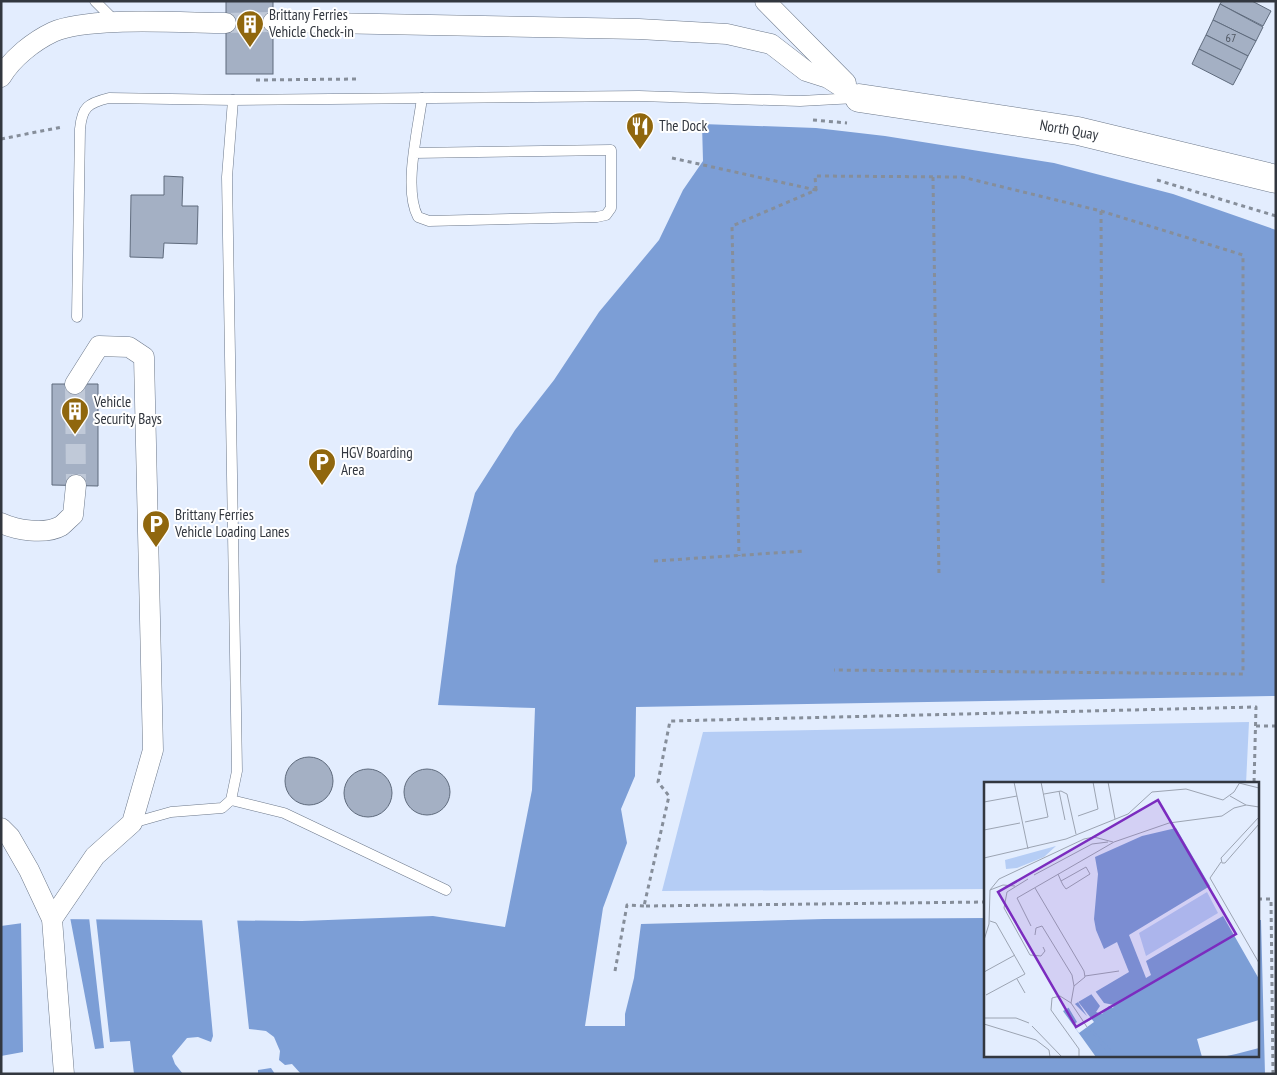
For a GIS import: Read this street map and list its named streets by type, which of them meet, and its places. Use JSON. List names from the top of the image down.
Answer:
{
  "streets": {
    "street": ["North Quay"]
  },
  "places": {
    "building": ["Brittany Ferries Vehicle Check-in", "Vehicle Security Bays"],
    "restaurant": ["The Dock"],
    "parking": ["HGV Boarding Area", "Brittany Ferries Vehicle Loading Lanes"]
  },
  "house_numbers": ["67"]
}
